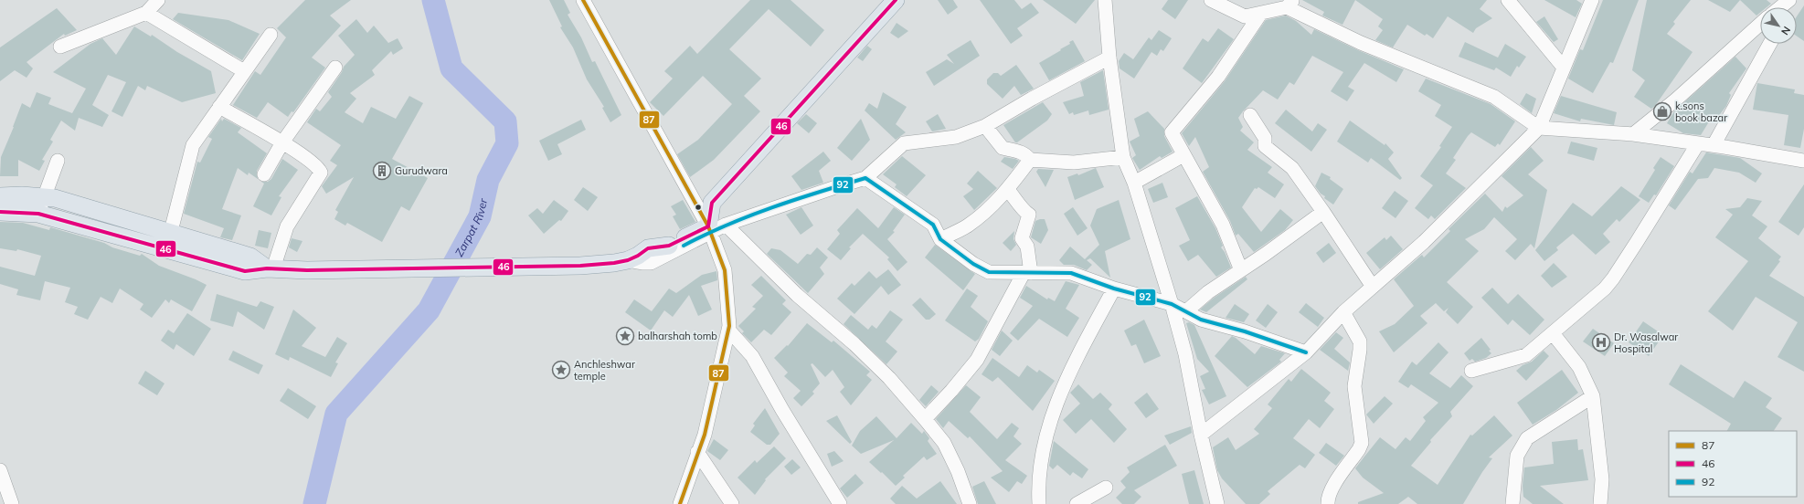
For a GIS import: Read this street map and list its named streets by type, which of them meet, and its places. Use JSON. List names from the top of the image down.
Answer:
{
  "water": ["Zarpat River"],
  "places": {
    "shop": ["k.sons book bazar"],
    "building": ["Gurudwara"],
    "place": ["balharshah tomb", "Anchleshwar temple"],
    "hospital": ["Dr. Wasalwar Hospital"]
  },
  "lines": ["transit line 87", "transit line 46", "transit line 92"],
  "legend": ["87", "46", "92"],
  "north": "bottom right"
}
